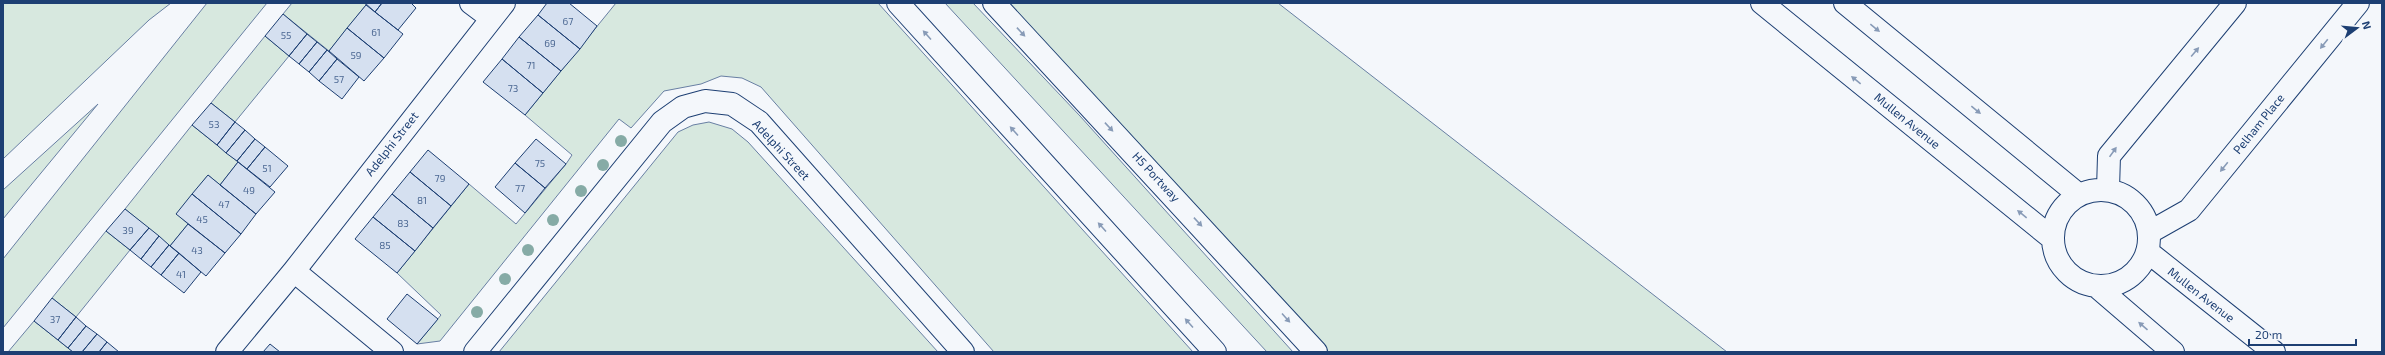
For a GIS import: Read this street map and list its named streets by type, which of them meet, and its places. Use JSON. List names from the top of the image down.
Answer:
{
  "streets": {
    "street": [
      "Mullen Avenue",
      "Pelham Place",
      "Adelphi Street",
      "H5 Portway"
    ]
  },
  "crossings": [
    ["Mullen Avenue", "Pelham Place"]
  ],
  "house_numbers": [
    "67",
    "61",
    "55",
    "69",
    "59",
    "71",
    "57",
    "73",
    "53",
    "75",
    "51",
    "79",
    "77",
    "49",
    "81",
    "47",
    "45",
    "83",
    "39",
    "85",
    "43",
    "41",
    "37"
  ],
  "scale_bar": "20 m",
  "north": "right"
}
